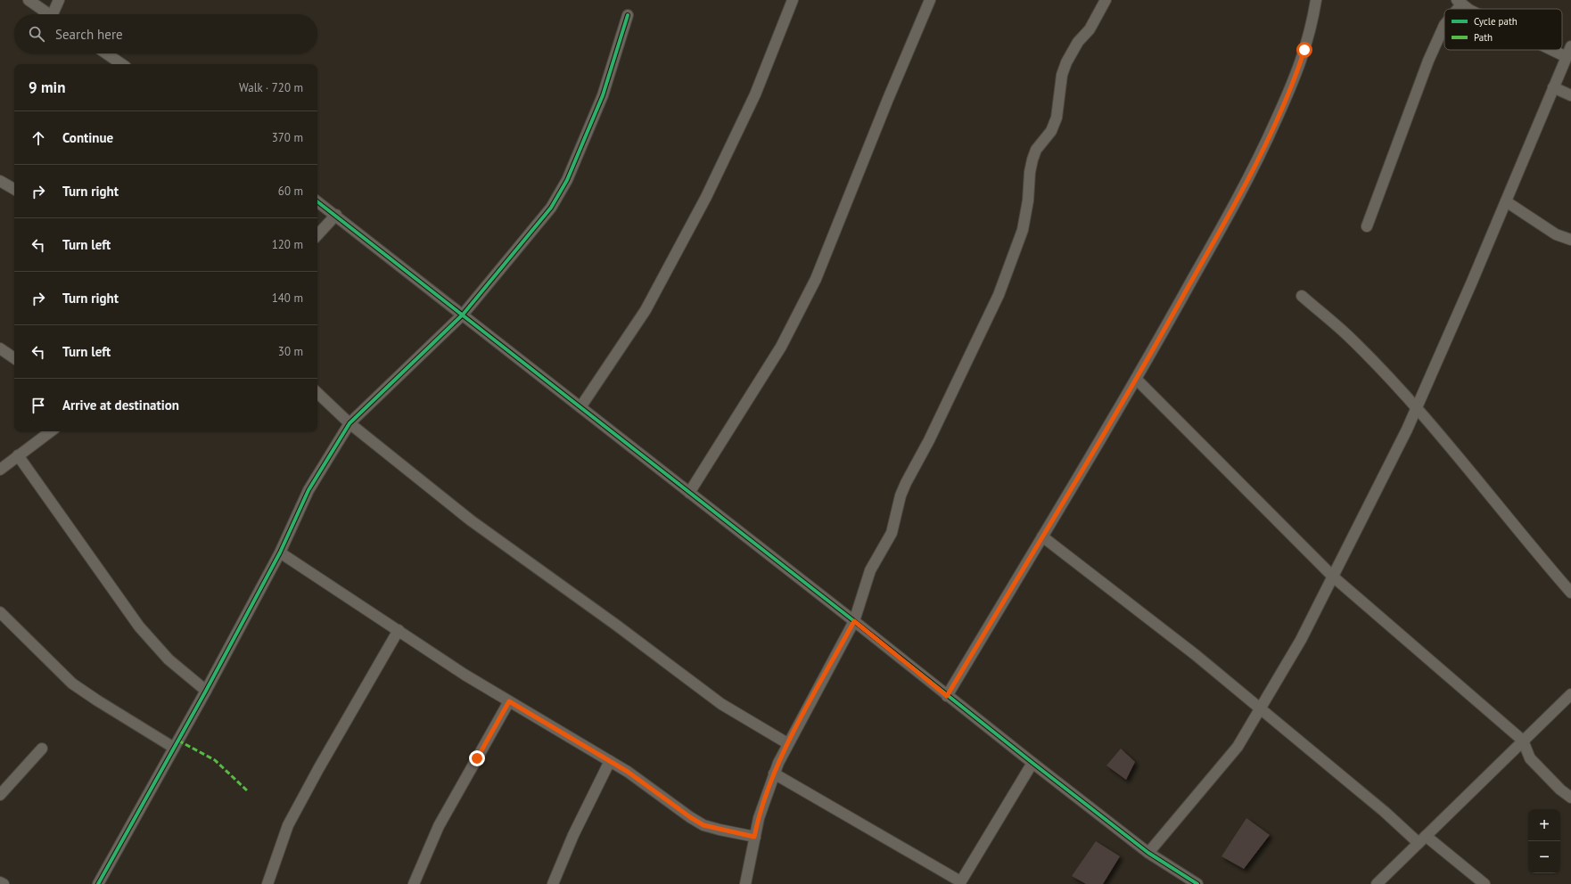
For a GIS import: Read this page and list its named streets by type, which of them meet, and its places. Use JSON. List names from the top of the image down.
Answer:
{
  "legend": ["Cycle path", "Path"],
  "page": {
    "search": "Search here",
    "heading": ["9 min", "Walk · 720 m"],
    "list": [
      ["Continue", "370 m"],
      ["Turn right", "60 m"],
      ["Turn left", "120 m"],
      ["Turn right", "140 m"],
      ["Turn left", "30 m"],
      "Arrive at destination"
    ],
    "map_buttons": ["+", "−"]
  }
}
